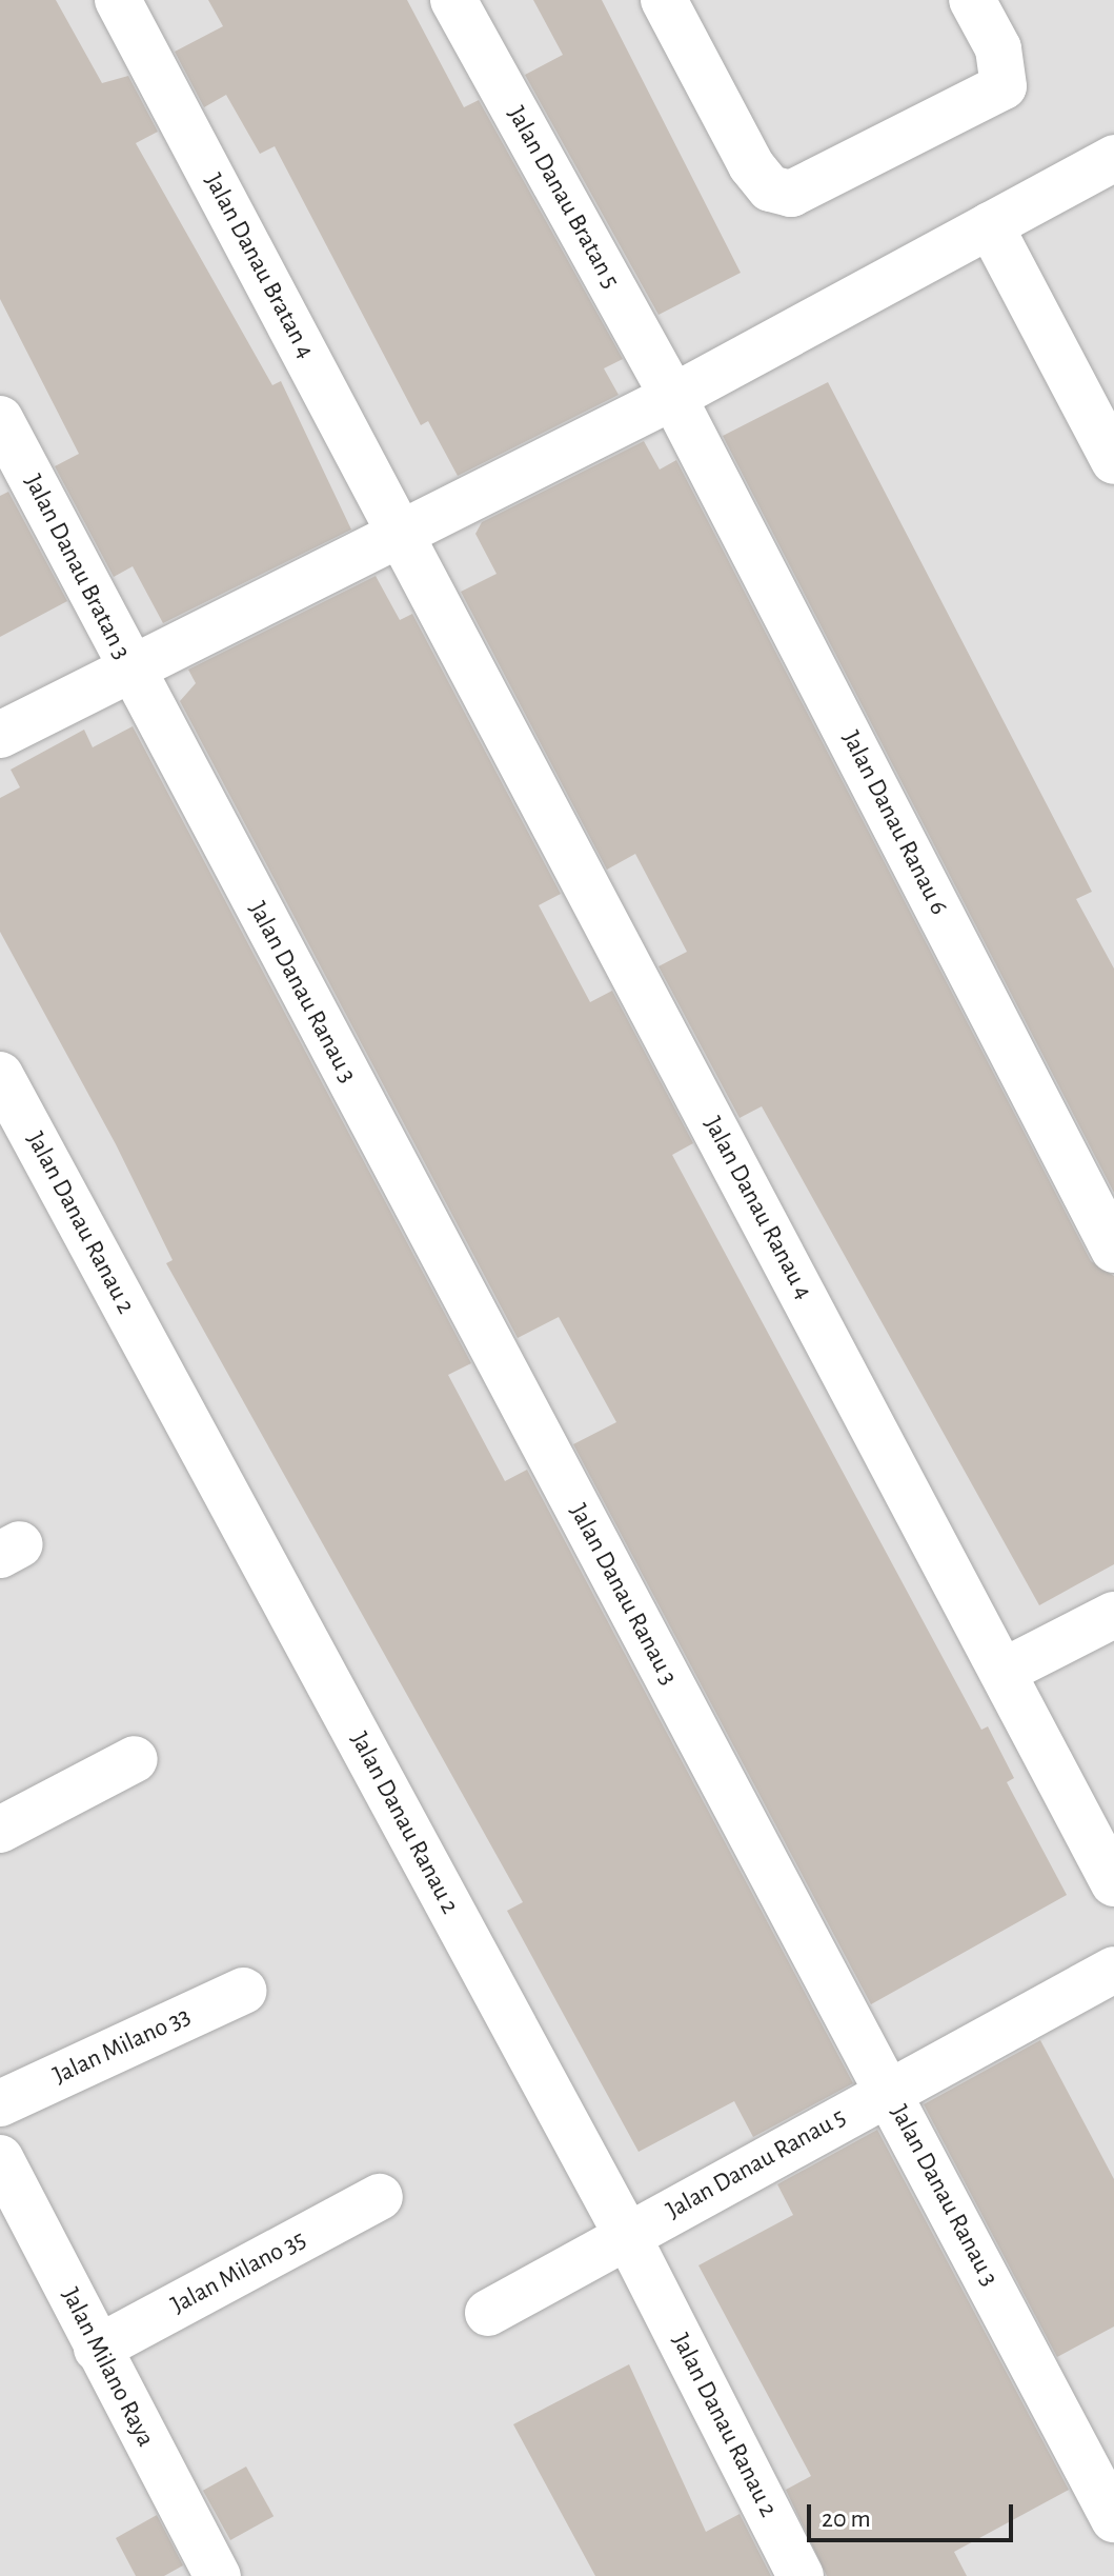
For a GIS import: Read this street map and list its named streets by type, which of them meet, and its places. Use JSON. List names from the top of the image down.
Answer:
{
  "streets": {
    "street": [
      "Jalan Danau Bratan 5",
      "Jalan Danau Bratan 4",
      "Jalan Danau Bratan 3",
      "Jalan Danau Ranau 6",
      "Jalan Danau Ranau 3",
      "Jalan Danau Ranau 4",
      "Jalan Danau Ranau 2",
      "Jalan Milano 33",
      "Jalan Danau Ranau 5",
      "Jalan Milano 35",
      "Jalan Milano Raya"
    ]
  },
  "crossings": [
    ["Jalan Danau Bratan 5", "Jalan Danau Ranau 6"],
    ["Jalan Danau Bratan 4", "Jalan Danau Ranau 4"],
    ["Jalan Danau Bratan 3", "Jalan Danau Ranau 3"],
    ["Jalan Danau Ranau 3", "Jalan Danau Ranau 5"],
    ["Jalan Danau Ranau 2", "Jalan Danau Ranau 5"],
    ["Jalan Milano 35", "Jalan Milano Raya"]
  ],
  "scale_bar": "20 m"
}
